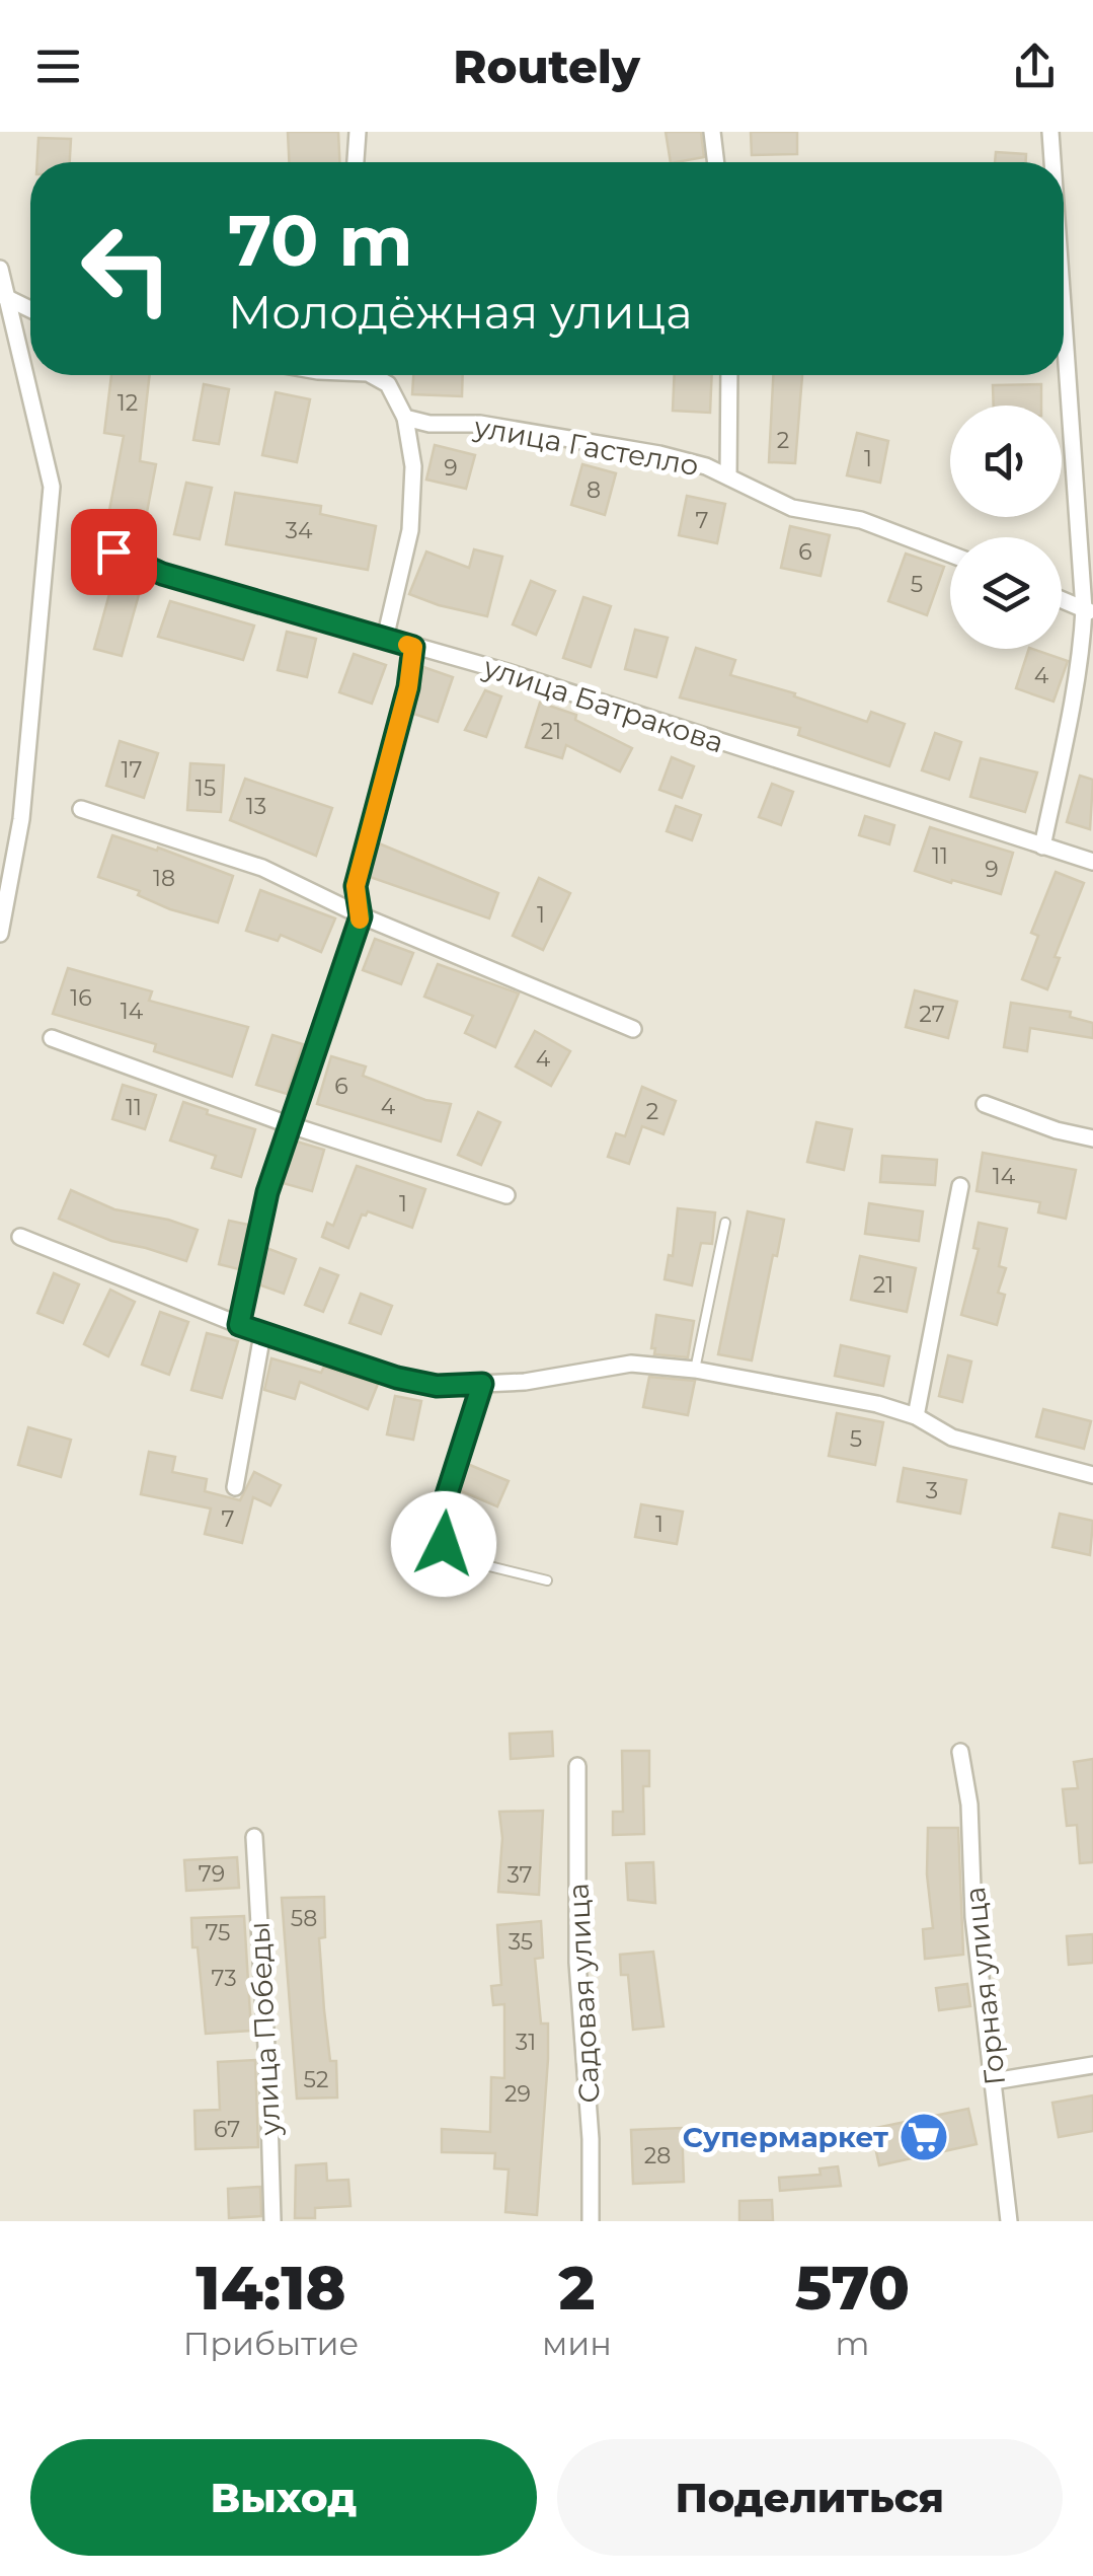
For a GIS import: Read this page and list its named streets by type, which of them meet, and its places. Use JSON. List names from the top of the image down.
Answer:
{
  "streets": {
    "street": [
      "улица Гастелло",
      "улица Батракова",
      "Горная улица",
      "Садовая улица",
      "улица Победы"
    ]
  },
  "places": {
    "supermarket": ["Супермаркет"]
  },
  "house_numbers": [
    "12",
    "2",
    "1",
    "9",
    "8",
    "7",
    "34",
    "6",
    "5",
    "4",
    "21",
    "17",
    "15",
    "13",
    "11",
    "9",
    "18",
    "1",
    "16",
    "14",
    "27",
    "4",
    "6",
    "4",
    "11",
    "2",
    "14",
    "1",
    "21",
    "5",
    "3",
    "7",
    "1",
    "79",
    "37",
    "58",
    "75",
    "35",
    "73",
    "31",
    "52",
    "29",
    "67",
    "28"
  ],
  "page": {
    "header": "Routely",
    "turn": ["70 m", "Молодёжная улица"],
    "eta": [
      "14:18",
      "Прибытие",
      "2",
      "мин",
      "570",
      "m"
    ],
    "buttons": ["Выход", "Поделиться"]
  }
}
